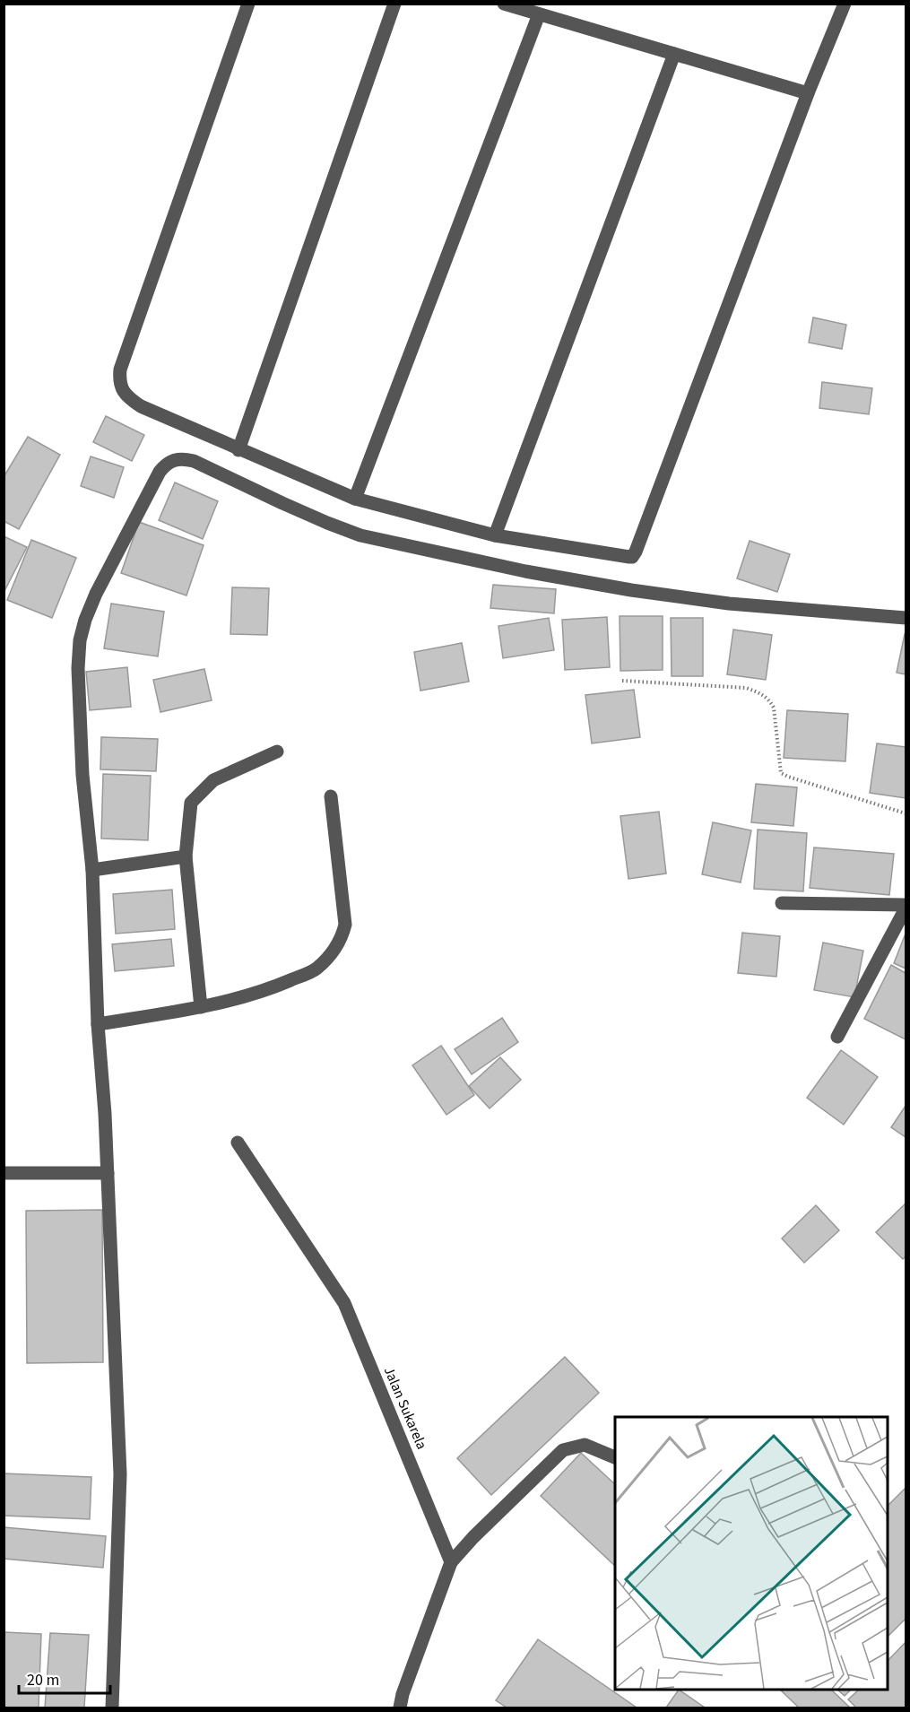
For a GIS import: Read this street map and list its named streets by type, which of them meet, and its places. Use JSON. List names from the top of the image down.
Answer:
{
  "streets": {
    "street": ["Jalan Sukarela"]
  },
  "scale_bar": "20 m"
}
